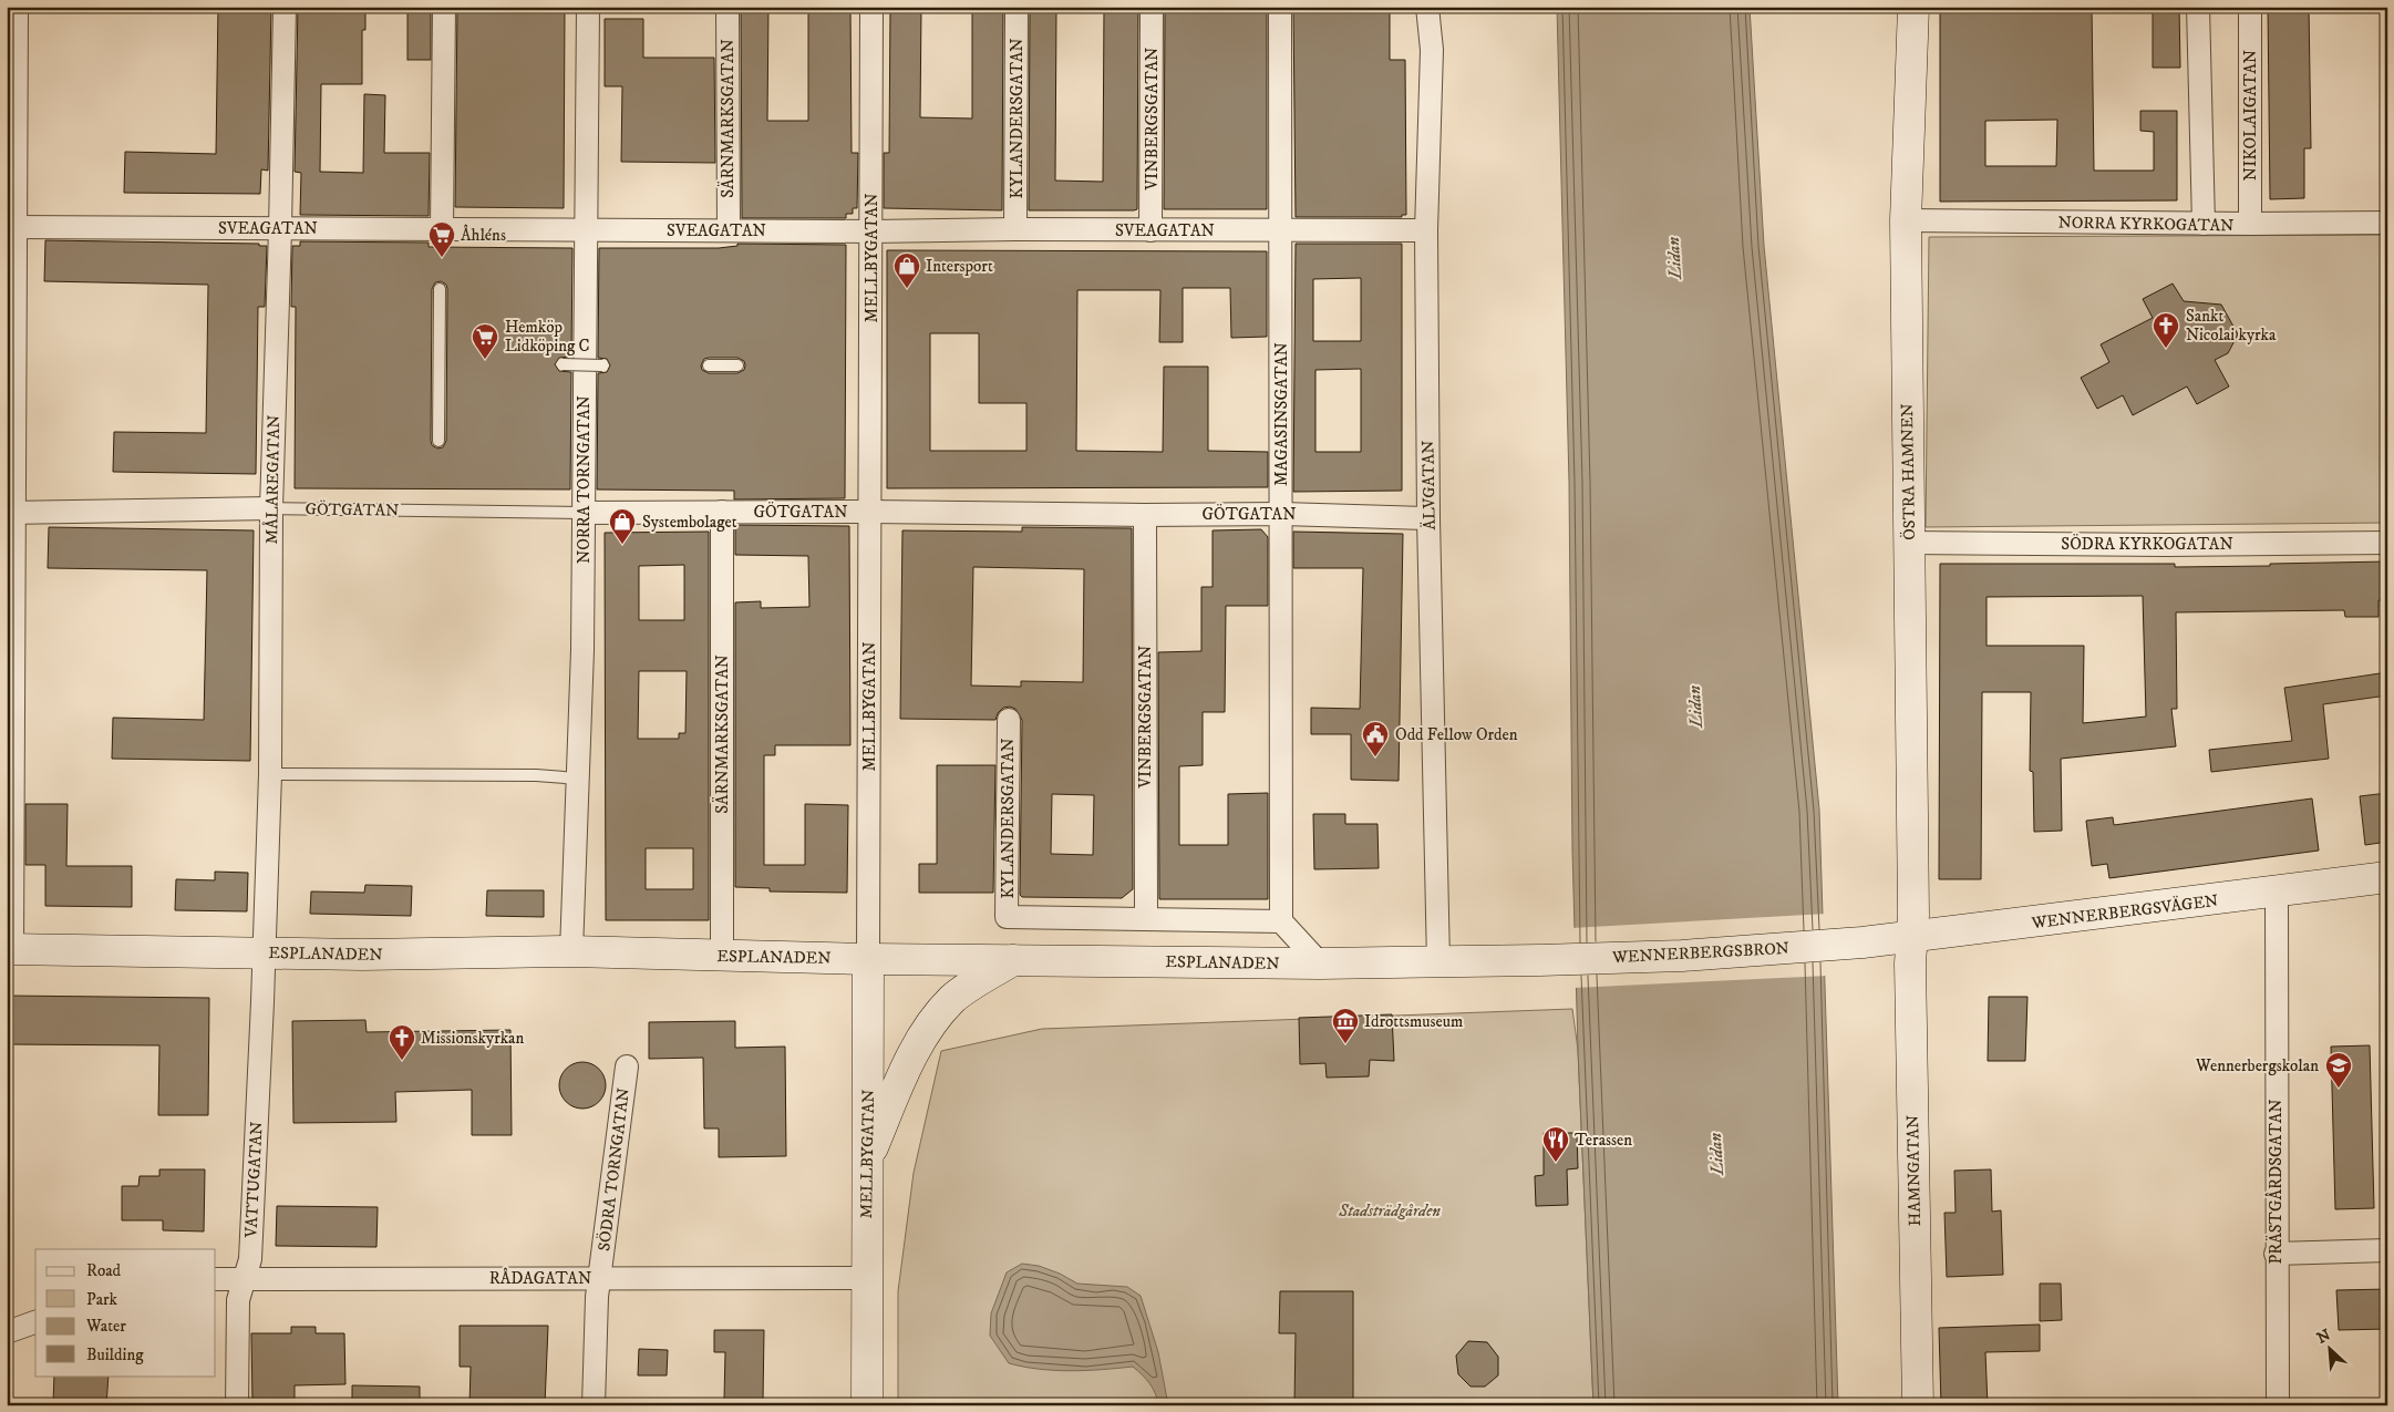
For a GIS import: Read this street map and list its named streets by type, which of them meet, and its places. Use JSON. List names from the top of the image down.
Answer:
{
  "streets": {
    "street": [
      "NIKOLAIGATAN",
      "SÄRNMARKSGATAN",
      "KYLANDERSGATAN",
      "VINBERGSGATAN",
      "NORRA KYRKOGATAN",
      "SVEAGATAN",
      "MELLBYGATAN",
      "MAGASINSGATAN",
      "ÖSTRA HAMNEN",
      "MÅLAREGATAN",
      "NORRA TORNGATAN",
      "ÄLVGATAN",
      "GÖTGATAN",
      "SÖDRA KYRKOGATAN",
      "WENNERBERGSVÄGEN",
      "WENNERBERGSBRON",
      "ESPLANADEN",
      "SÖDRA TORNGATAN",
      "HAMNGATAN",
      "VATTUGATAN",
      "PRÄSTGÅRDSGATAN",
      "RÅDAGATAN"
    ]
  },
  "crossings": [
    ["NIKOLAIGATAN", "NORRA KYRKOGATAN"],
    ["SÄRNMARKSGATAN", "SVEAGATAN"],
    ["SÄRNMARKSGATAN", "GÖTGATAN"],
    ["SÄRNMARKSGATAN", "ESPLANADEN"],
    ["KYLANDERSGATAN", "VINBERGSGATAN"],
    ["KYLANDERSGATAN", "SVEAGATAN"],
    ["VINBERGSGATAN", "SVEAGATAN"],
    ["VINBERGSGATAN", "GÖTGATAN"],
    ["NORRA KYRKOGATAN", "ÖSTRA HAMNEN"],
    ["SVEAGATAN", "MELLBYGATAN"],
    ["SVEAGATAN", "MAGASINSGATAN"],
    ["SVEAGATAN", "MÅLAREGATAN"],
    ["SVEAGATAN", "NORRA TORNGATAN"],
    ["SVEAGATAN", "ÄLVGATAN"],
    ["MELLBYGATAN", "GÖTGATAN"],
    ["MELLBYGATAN", "ESPLANADEN"],
    ["MELLBYGATAN", "RÅDAGATAN"],
    ["MAGASINSGATAN", "GÖTGATAN"],
    ["ÖSTRA HAMNEN", "SÖDRA KYRKOGATAN"],
    ["ÖSTRA HAMNEN", "WENNERBERGSVÄGEN"],
    ["ÖSTRA HAMNEN", "HAMNGATAN"],
    ["MÅLAREGATAN", "GÖTGATAN"],
    ["MÅLAREGATAN", "ESPLANADEN"],
    ["MÅLAREGATAN", "VATTUGATAN"],
    ["NORRA TORNGATAN", "GÖTGATAN"],
    ["NORRA TORNGATAN", "ESPLANADEN"],
    ["ÄLVGATAN", "GÖTGATAN"],
    ["ÄLVGATAN", "ESPLANADEN"],
    ["WENNERBERGSVÄGEN", "WENNERBERGSBRON"],
    ["WENNERBERGSVÄGEN", "HAMNGATAN"],
    ["WENNERBERGSVÄGEN", "PRÄSTGÅRDSGATAN"],
    ["WENNERBERGSBRON", "ESPLANADEN"],
    ["ESPLANADEN", "VATTUGATAN"],
    ["SÖDRA TORNGATAN", "RÅDAGATAN"],
    ["VATTUGATAN", "RÅDAGATAN"]
  ],
  "water": ["Lidan"],
  "parks": ["Stadsträdgården"],
  "places": {
    "supermarket": ["Åhléns", "Hemköp Lidköping C"],
    "shop": ["Intersport", "Systembolaget"],
    "church": ["Sankt Nicolai kyrka", "Missionskyrkan"],
    "public building": ["Odd Fellow Orden"],
    "museum": ["Idrottsmuseum"],
    "school or university": ["Wennerbergskolan"],
    "restaurant": ["Terassen"]
  },
  "legend": [
    "Road",
    "Park",
    "Water",
    "Building"
  ],
  "north": "top left"
}
